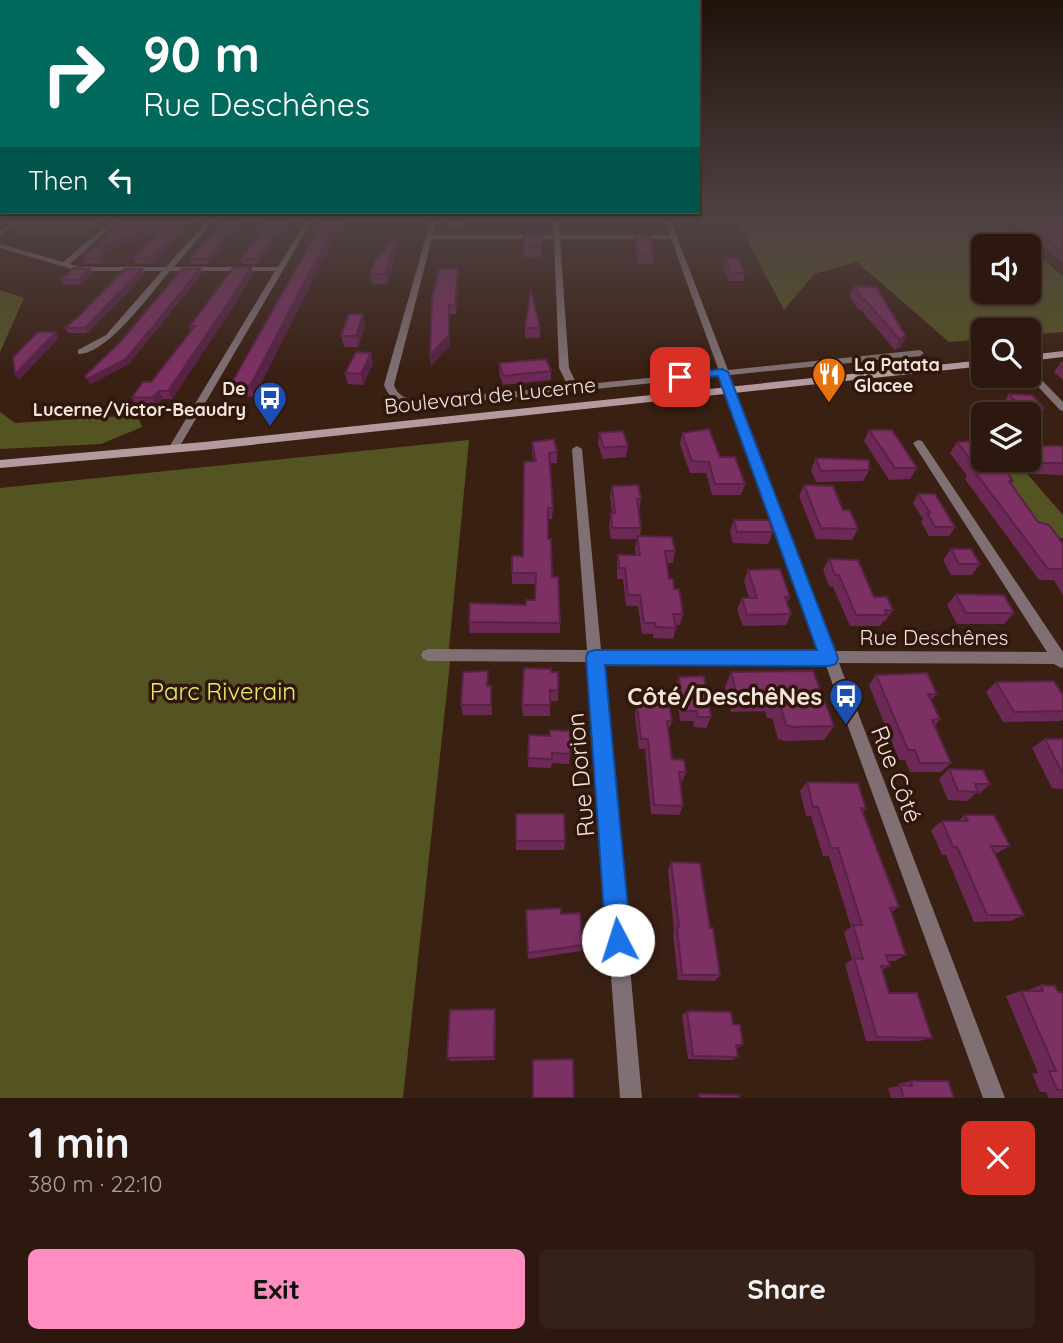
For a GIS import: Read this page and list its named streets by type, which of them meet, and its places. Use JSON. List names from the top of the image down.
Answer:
{
  "streets": {
    "main road": ["Boulevard de Lucerne"],
    "street": ["Rue Deschênes", "Rue Côté", "Rue Dorion"]
  },
  "crossings": [
    ["Boulevard de Lucerne", "Rue Côté"],
    ["Rue Deschênes", "Rue Côté"],
    ["Rue Deschênes", "Rue Dorion"]
  ],
  "parks": ["Parc Riverain"],
  "places": {
    "restaurant": ["La Patata Glacee"],
    "bus stop": ["De Lucerne/Victor-Beaudry", "Côté/DeschêNes"]
  },
  "page": {
    "turn": ["90 m", "Rue Deschênes"],
    "then": "Then",
    "heading": ["1 min", "380 m · 22:10"],
    "buttons": ["Exit", "Share"]
  }
}
